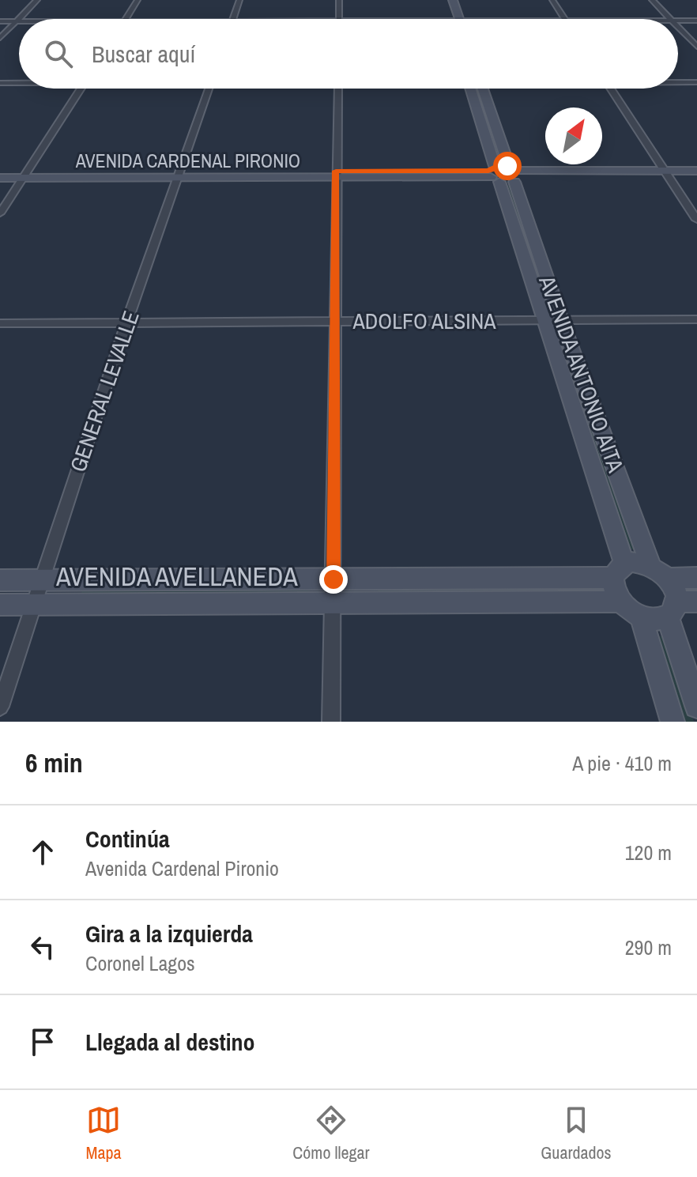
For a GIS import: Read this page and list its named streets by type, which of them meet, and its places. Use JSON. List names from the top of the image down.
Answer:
{
  "streets": {
    "main road": ["AVENIDA CARDENAL PIRONIO", "AVENIDA ANTONIO AITA", "AVENIDA AVELLANEDA"],
    "street": ["ADOLFO ALSINA", "GENERAL LEVALLE"]
  },
  "crossings": [
    ["AVENIDA CARDENAL PIRONIO", "AVENIDA ANTONIO AITA"],
    ["AVENIDA CARDENAL PIRONIO", "GENERAL LEVALLE"],
    ["ADOLFO ALSINA", "AVENIDA ANTONIO AITA"],
    ["ADOLFO ALSINA", "GENERAL LEVALLE"],
    ["AVENIDA ANTONIO AITA", "AVENIDA AVELLANEDA"],
    ["GENERAL LEVALLE", "AVENIDA AVELLANEDA"]
  ],
  "north": "top right",
  "page": {
    "search": "Buscar aquí",
    "heading": ["6 min", "A pie · 410 m"],
    "list": [
      ["Continúa", "Avenida Cardenal Pironio", "120 m"],
      ["Gira a la izquierda", "Coronel Lagos", "290 m"],
      "Llegada al destino"
    ],
    "nav": ["Mapa", "Cómo llegar", "Guardados"]
  }
}
